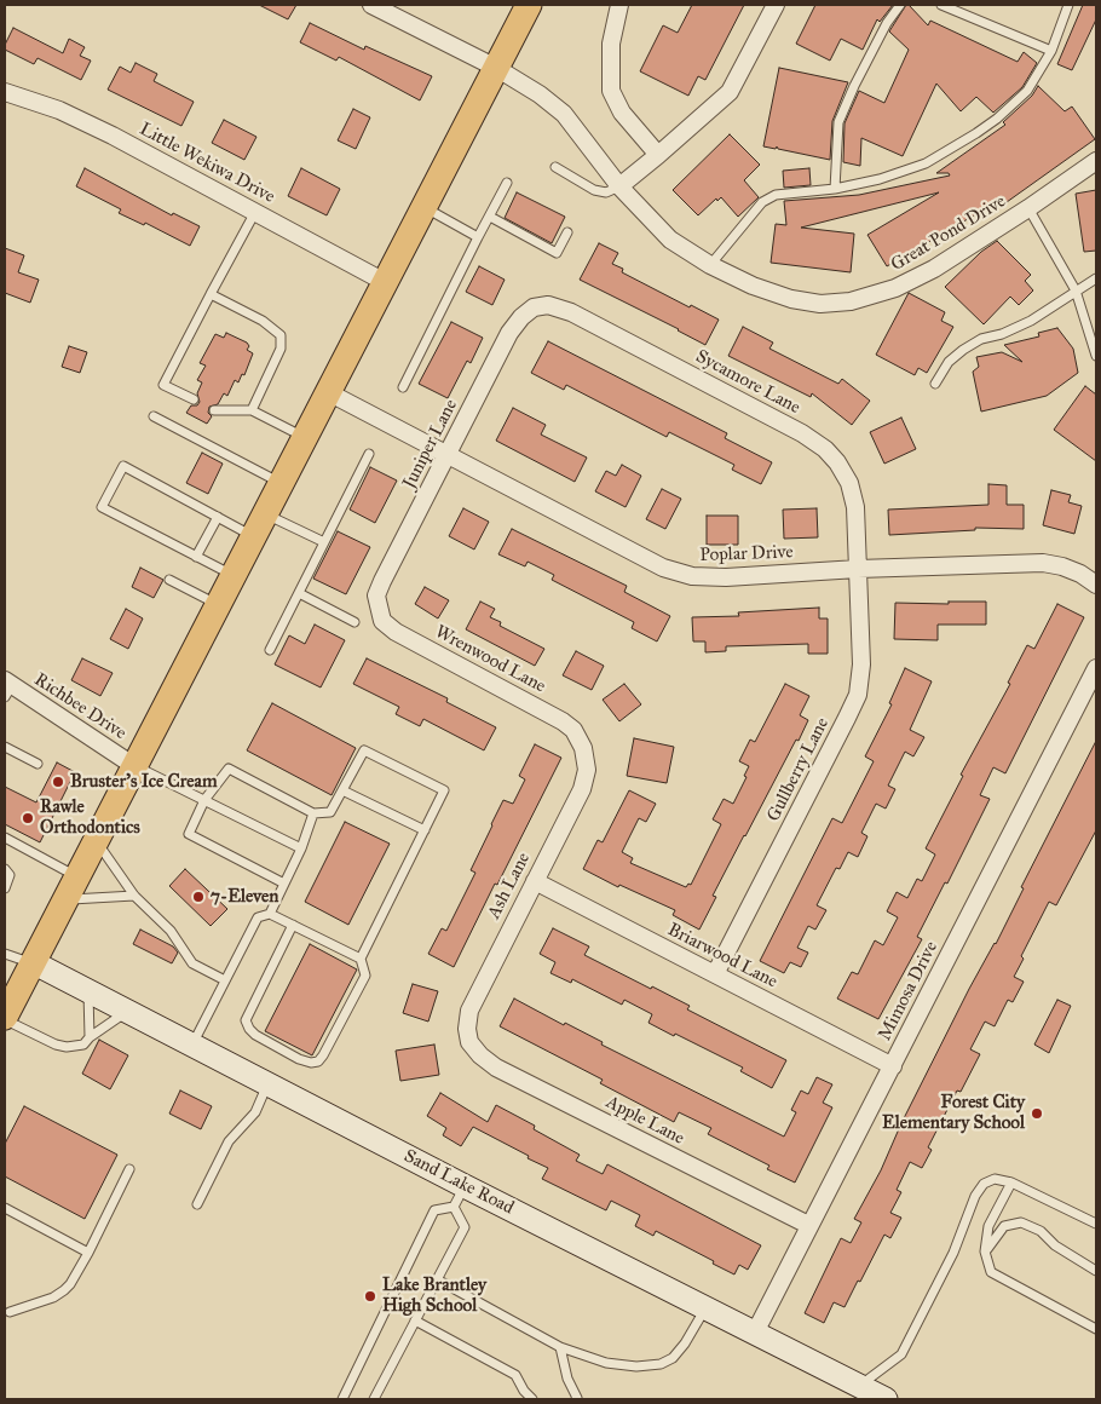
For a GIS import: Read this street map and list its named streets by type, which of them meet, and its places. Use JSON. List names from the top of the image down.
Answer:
{
  "streets": {
    "street": [
      "Little Wekiwa Drive",
      "Great Pond Drive",
      "Sycamore Lane",
      "Juniper Lane",
      "Poplar Drive",
      "Wrenwood Lane",
      "Richbee Drive",
      "Gullberry Lane",
      "Ash Lane",
      "Briarwood Lane",
      "Mimosa Drive",
      "Apple Lane",
      "Sand Lake Road"
    ]
  },
  "crossings": [
    ["Sycamore Lane", "Juniper Lane"],
    ["Sycamore Lane", "Poplar Drive"],
    ["Sycamore Lane", "Gullberry Lane"],
    ["Juniper Lane", "Poplar Drive"],
    ["Juniper Lane", "Wrenwood Lane"],
    ["Poplar Drive", "Gullberry Lane"],
    ["Wrenwood Lane", "Ash Lane"],
    ["Gullberry Lane", "Briarwood Lane"],
    ["Ash Lane", "Briarwood Lane"],
    ["Ash Lane", "Apple Lane"],
    ["Briarwood Lane", "Mimosa Drive"],
    ["Mimosa Drive", "Apple Lane"],
    ["Mimosa Drive", "Sand Lake Road"]
  ],
  "places": [
    "Bruster's Ice Cream",
    "Rawle Orthodontics",
    "7-Eleven",
    "Forest City Elementary School",
    "Lake Brantley High School"
  ]
}
